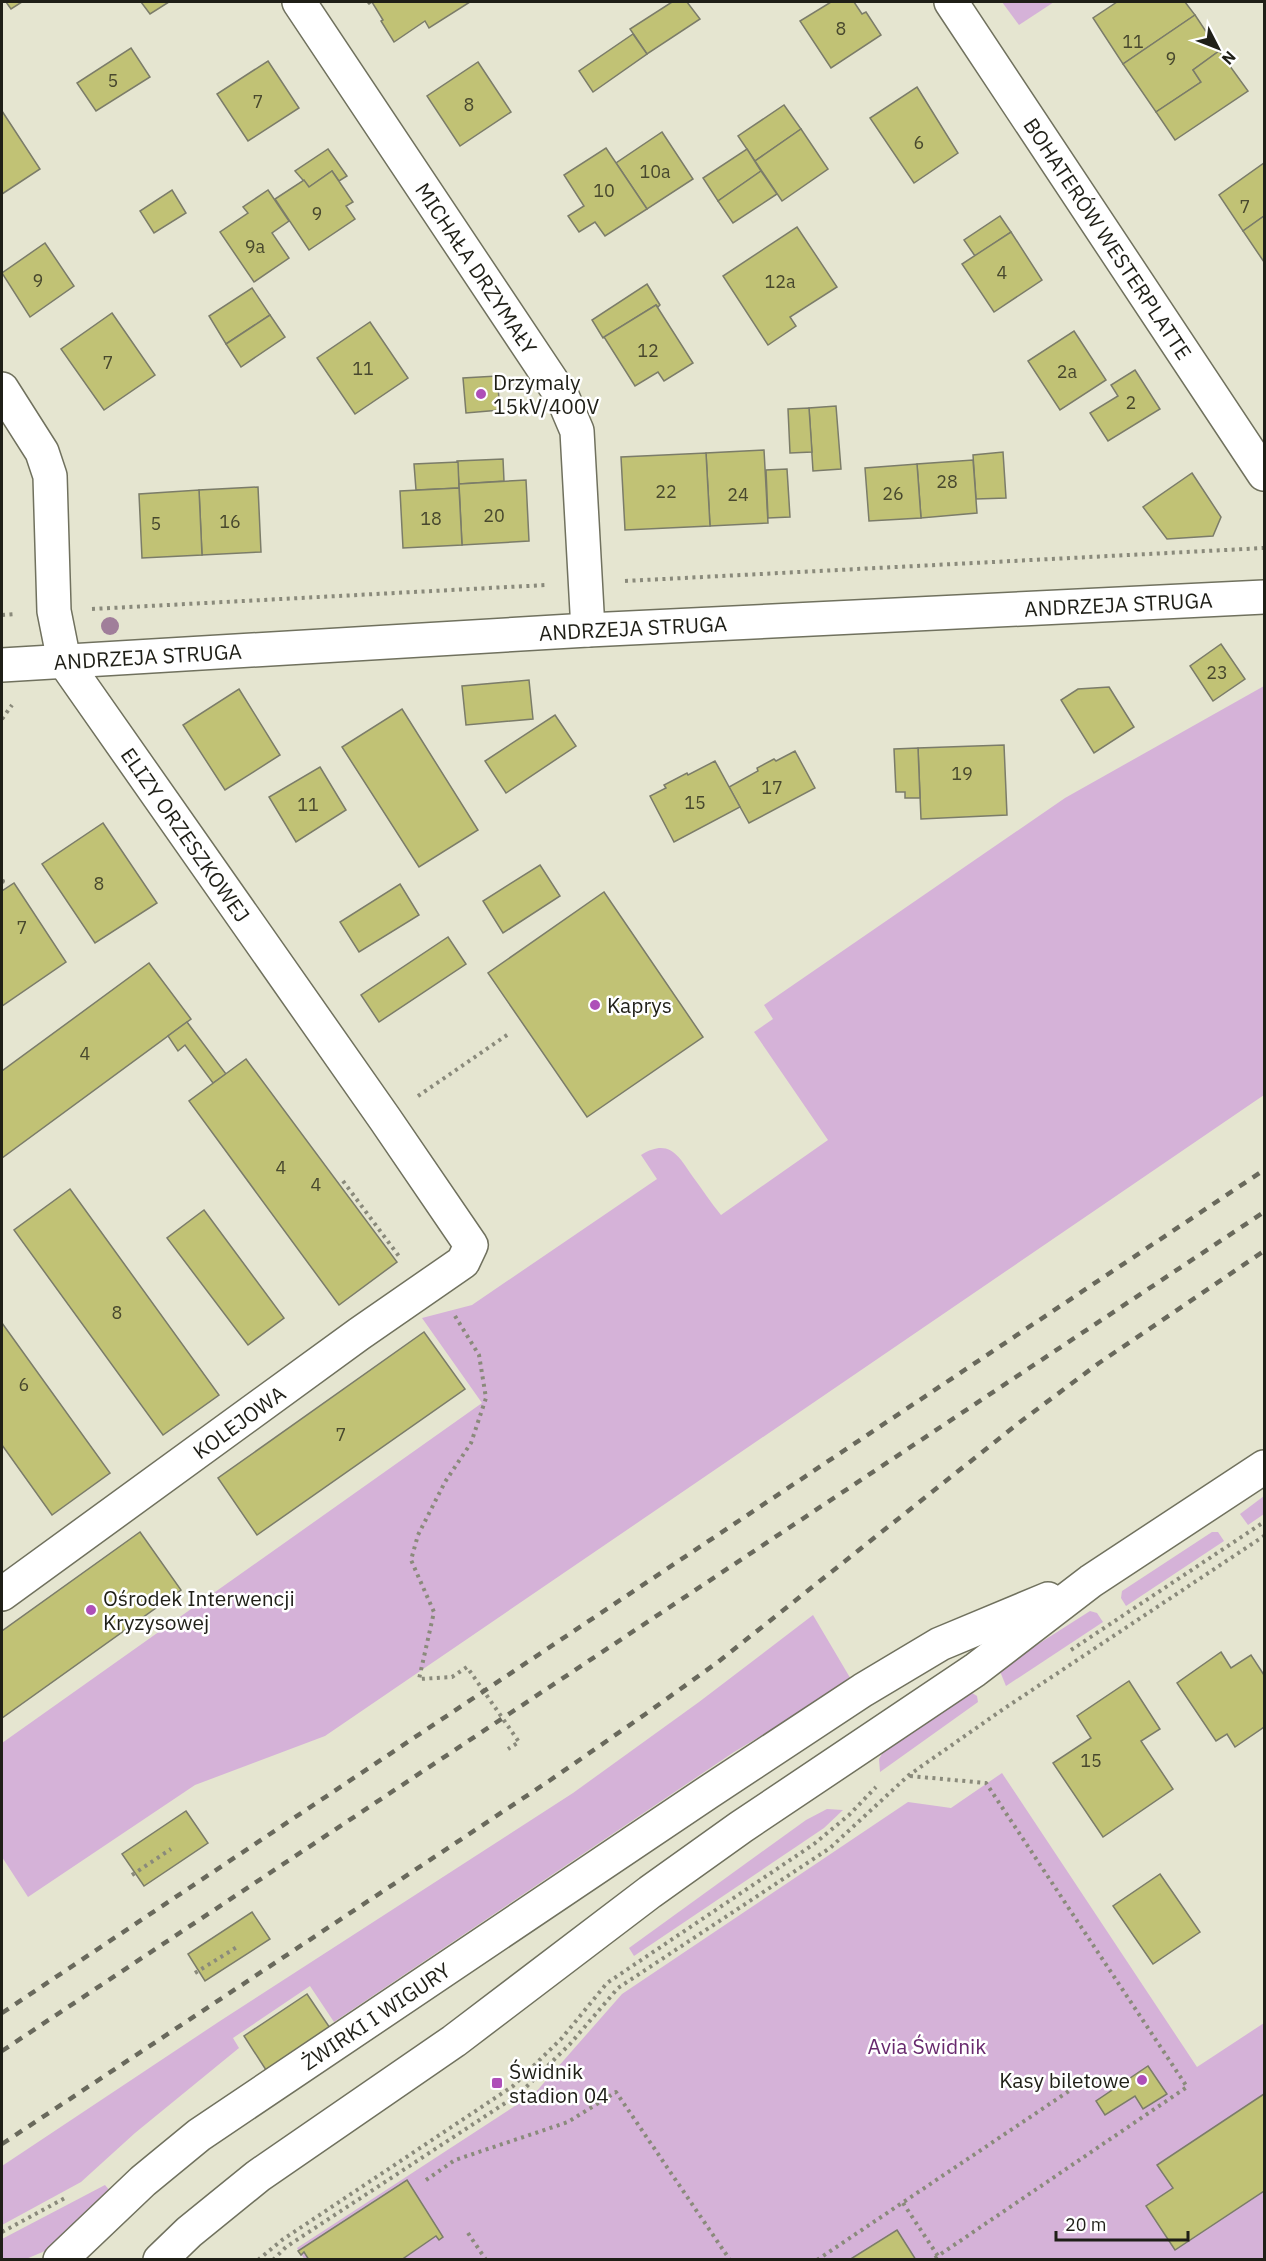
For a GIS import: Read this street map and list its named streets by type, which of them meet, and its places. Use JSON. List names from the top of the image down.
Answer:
{
  "streets": {
    "street": [
      "BOHATERÓW WESTERPLATTE",
      "MICHAŁA DRZYMAŁY",
      "ANDRZEJA STRUGA",
      "ELIZY ORZESZKOWEJ",
      "KOLEJOWA",
      "ŻWIRKI I WIGURY"
    ]
  },
  "crossings": [
    ["MICHAŁA DRZYMAŁY", "ANDRZEJA STRUGA"],
    ["ANDRZEJA STRUGA", "ELIZY ORZESZKOWEJ"],
    ["ELIZY ORZESZKOWEJ", "KOLEJOWA"]
  ],
  "parks": ["Avia Świdnik"],
  "places": {
    "other": [
      "Drzymaly 15kV/400V",
      "Kaprys",
      "Ośrodek Interwencji Kryzysowej",
      "Kasy biletowe"
    ],
    "transit": ["Świdnik stadion 04"]
  },
  "house_numbers": [
    "8",
    "11",
    "9",
    "5",
    "7",
    "8",
    "6",
    "10a",
    "10",
    "7",
    "9",
    "9a",
    "4",
    "9",
    "12a",
    "12",
    "7",
    "11",
    "2a",
    "2",
    "28",
    "22",
    "26",
    "24",
    "20",
    "18",
    "16",
    "5",
    "23",
    "19",
    "17",
    "15",
    "11",
    "8",
    "7",
    "4",
    "4",
    "4",
    "8",
    "6",
    "7",
    "15"
  ],
  "scale_bar": "20 m",
  "north": "bottom right"
}
